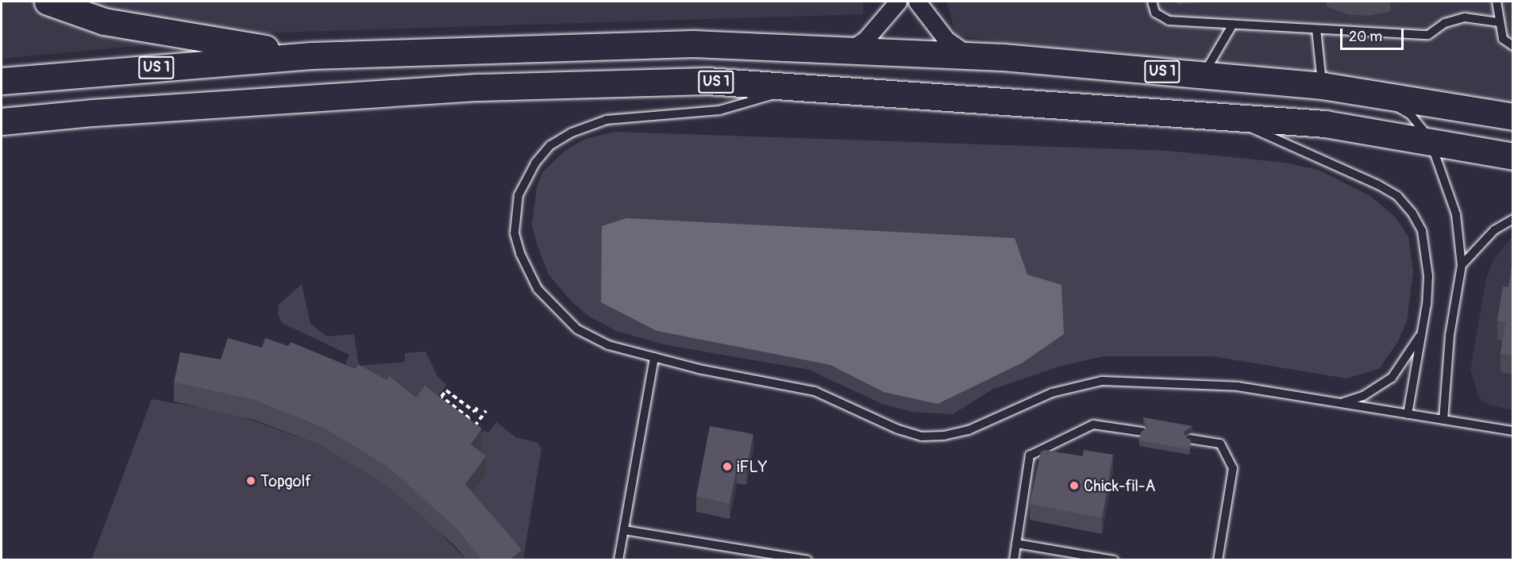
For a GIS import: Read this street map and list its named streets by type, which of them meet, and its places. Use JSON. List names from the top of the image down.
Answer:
{
  "streets": {
    "highway": ["US 1"]
  },
  "places": ["iFLY", "Topgolf", "Chick-fil-A"],
  "scale_bar": "20 m"
}
